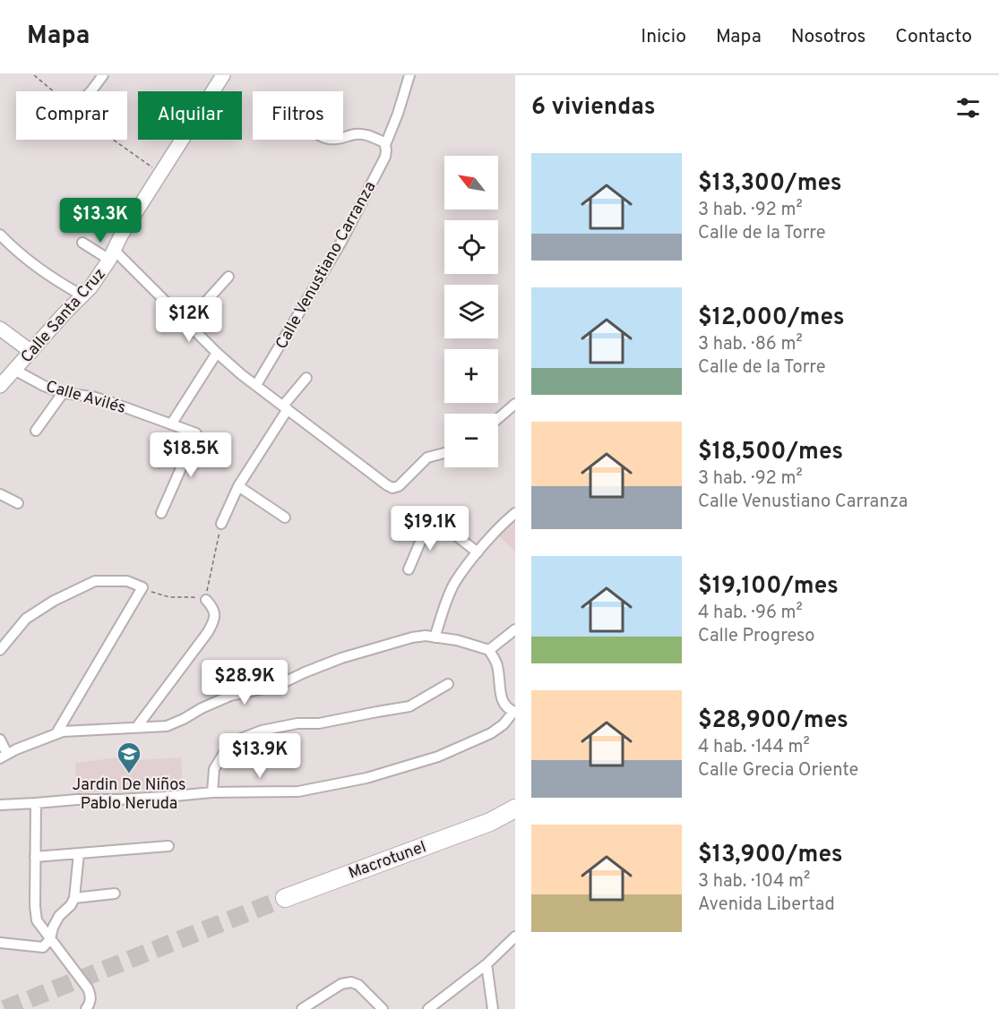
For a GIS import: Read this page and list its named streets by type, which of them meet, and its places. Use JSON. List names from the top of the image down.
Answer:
{
  "streets": {
    "highway": ["Macrotunel"],
    "street": ["Calle Venustiano Carranza", "Calle Santa Cruz", "Calle Avilés"]
  },
  "crossings": [
    ["Calle Santa Cruz", "Calle Avilés"]
  ],
  "places": {
    "school or university": ["Jardin De Niños Pablo Neruda"]
  },
  "north": "top left",
  "page": {
    "header": "Mapa",
    "nav": [
      "Inicio",
      "Mapa",
      "Nosotros",
      "Contacto"
    ],
    "heading": "6 viviendas",
    "chip": ["Comprar", "Alquilar", "Filtros"],
    "list": [
      {
        "name": "$13,300/mes",
        "note": "3 hab. · 92 m² · Calle de la Torre"
      },
      {
        "name": "$12,000/mes",
        "note": "3 hab. · 86 m² · Calle de la Torre"
      },
      {
        "name": "$18,500/mes",
        "note": "3 hab. · 92 m² · Calle Venustiano Carranza"
      },
      {
        "name": "$19,100/mes",
        "note": "4 hab. · 96 m² · Calle Progreso"
      },
      {
        "name": "$28,900/mes",
        "note": "4 hab. · 144 m² · Calle Grecia Oriente"
      },
      {
        "name": "$13,900/mes",
        "note": "3 hab. · 104 m² · Avenida Libertad"
      }
    ],
    "map_buttons": ["+", "−"],
    "price": [
      "$13.3K",
      "$12K",
      "$18.5K",
      "$19.1K",
      "$28.9K",
      "$13.9K"
    ]
  }
}
